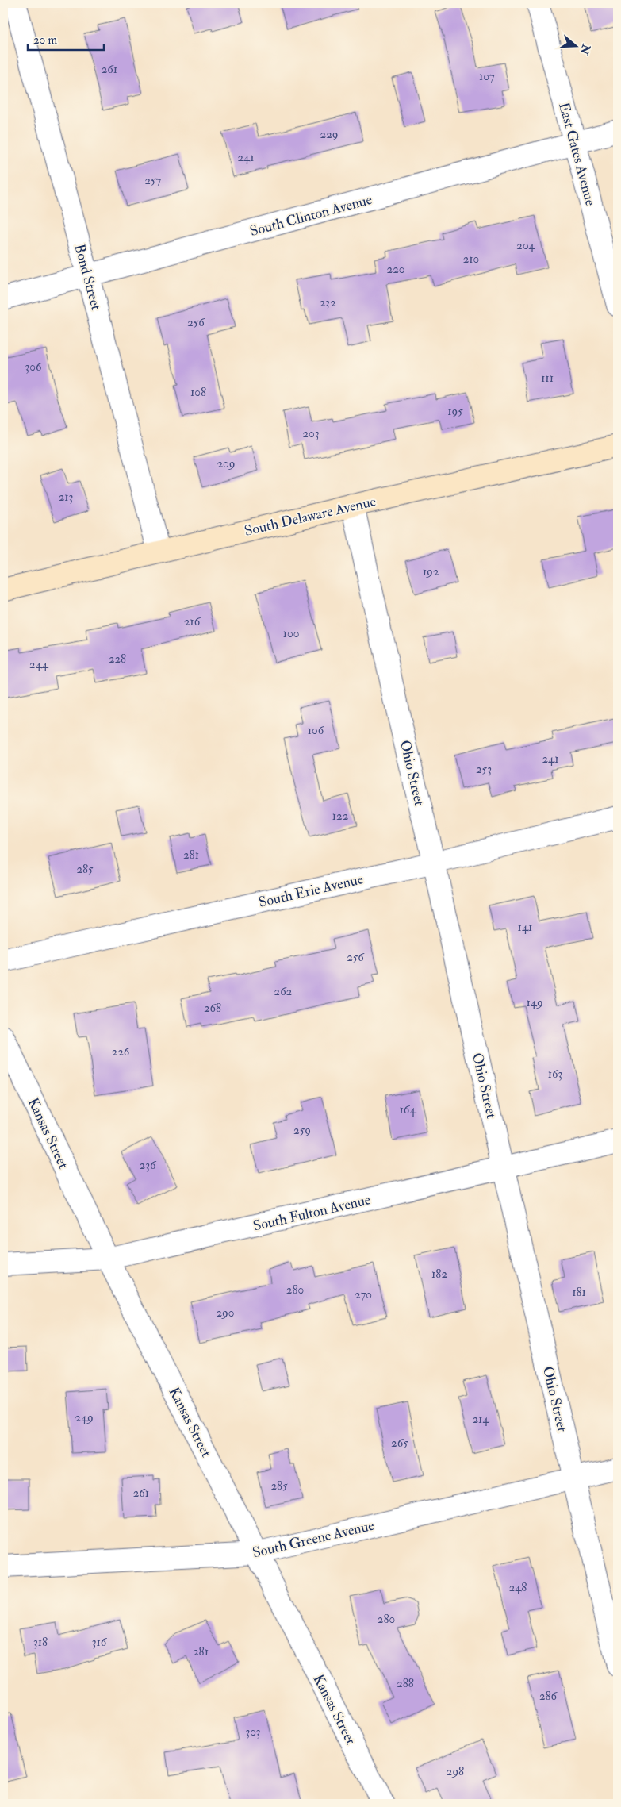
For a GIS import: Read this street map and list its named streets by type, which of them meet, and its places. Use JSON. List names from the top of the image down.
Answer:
{
  "streets": {
    "street": [
      "East Gates Avenue",
      "South Clinton Avenue",
      "Bond Street",
      "South Delaware Avenue",
      "Ohio Street",
      "South Erie Avenue",
      "Kansas Street",
      "South Fulton Avenue",
      "South Greene Avenue"
    ]
  },
  "crossings": [
    ["East Gates Avenue", "South Clinton Avenue"],
    ["South Clinton Avenue", "Bond Street"],
    ["Bond Street", "South Delaware Avenue"],
    ["South Delaware Avenue", "Ohio Street"],
    ["Ohio Street", "South Erie Avenue"],
    ["Ohio Street", "South Fulton Avenue"],
    ["Ohio Street", "South Greene Avenue"],
    ["Kansas Street", "South Fulton Avenue"],
    ["Kansas Street", "South Greene Avenue"]
  ],
  "house_numbers": [
    "261",
    "107",
    "229",
    "241",
    "257",
    "204",
    "210",
    "220",
    "232",
    "256",
    "306",
    "111",
    "108",
    "195",
    "203",
    "209",
    "213",
    "192",
    "216",
    "100",
    "228",
    "244",
    "106",
    "241",
    "253",
    "122",
    "281",
    "285",
    "141",
    "256",
    "262",
    "149",
    "268",
    "226",
    "163",
    "164",
    "259",
    "236",
    "182",
    "280",
    "181",
    "270",
    "290",
    "249",
    "214",
    "265",
    "285",
    "261",
    "248",
    "280",
    "318",
    "316",
    "281",
    "288",
    "286",
    "303",
    "298"
  ],
  "scale_bar": "20 m",
  "north": "right"
}
